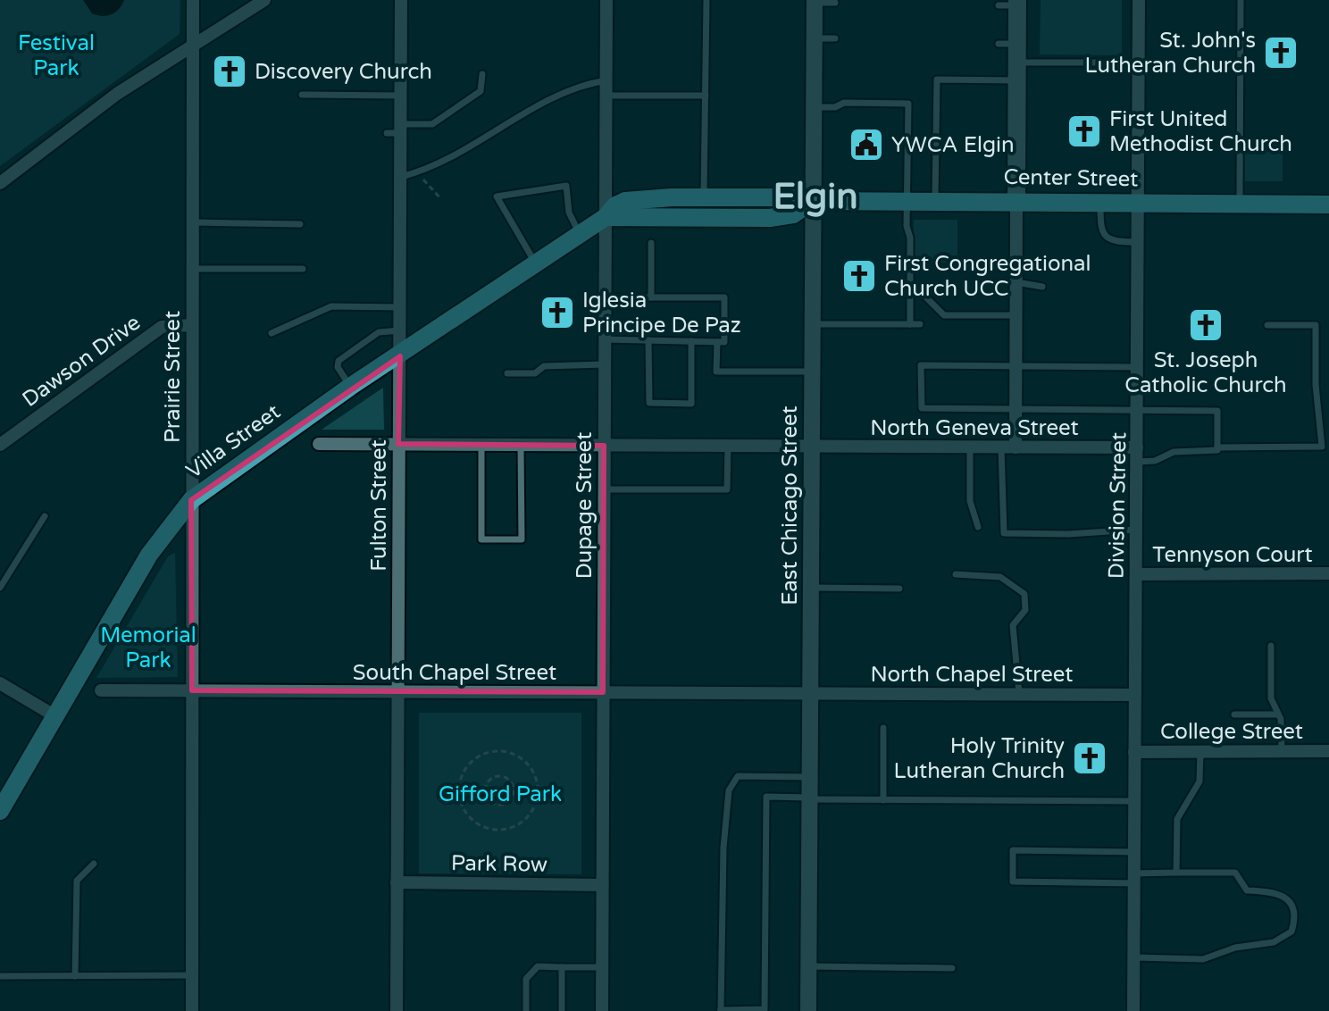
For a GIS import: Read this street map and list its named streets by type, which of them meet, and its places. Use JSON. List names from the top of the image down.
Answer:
{
  "streets": {
    "main road": ["Center Street", "Villa Street"],
    "street": [
      "Dawson Drive",
      "Prairie Street",
      "North Geneva Street",
      "Fulton Street",
      "Dupage Street",
      "East Chicago Street",
      "Division Street",
      "Tennyson Court",
      "South Chapel Street",
      "North Chapel Street",
      "College Street",
      "Park Row"
    ]
  },
  "crossings": [
    ["Center Street", "Villa Street"],
    ["Center Street", "East Chicago Street"],
    ["Center Street", "Division Street"],
    ["Dawson Drive", "Prairie Street"],
    ["Prairie Street", "Villa Street"],
    ["Prairie Street", "South Chapel Street"],
    ["North Geneva Street", "Fulton Street"],
    ["North Geneva Street", "Dupage Street"],
    ["North Geneva Street", "East Chicago Street"],
    ["North Geneva Street", "Division Street"],
    ["Villa Street", "Fulton Street"],
    ["Villa Street", "Dupage Street"],
    ["Villa Street", "East Chicago Street"],
    ["Fulton Street", "South Chapel Street"],
    ["Fulton Street", "Park Row"],
    ["Dupage Street", "South Chapel Street"],
    ["Dupage Street", "Park Row"],
    ["East Chicago Street", "South Chapel Street"],
    ["East Chicago Street", "North Chapel Street"],
    ["Division Street", "Tennyson Court"],
    ["Division Street", "North Chapel Street"],
    ["Division Street", "College Street"],
    ["South Chapel Street", "North Chapel Street"]
  ],
  "districts": ["Elgin"],
  "parks": ["Festival Park", "Memorial Park", "Gifford Park"],
  "places": {
    "church": [
      "St. John's Lutheran Church",
      "Discovery Church",
      "First United Methodist Church",
      "First Congregational Church UCC",
      "Iglesia Principe De Paz",
      "St. Joseph Catholic Church",
      "Holy Trinity Lutheran Church"
    ],
    "public building": ["YWCA Elgin"]
  }
}
